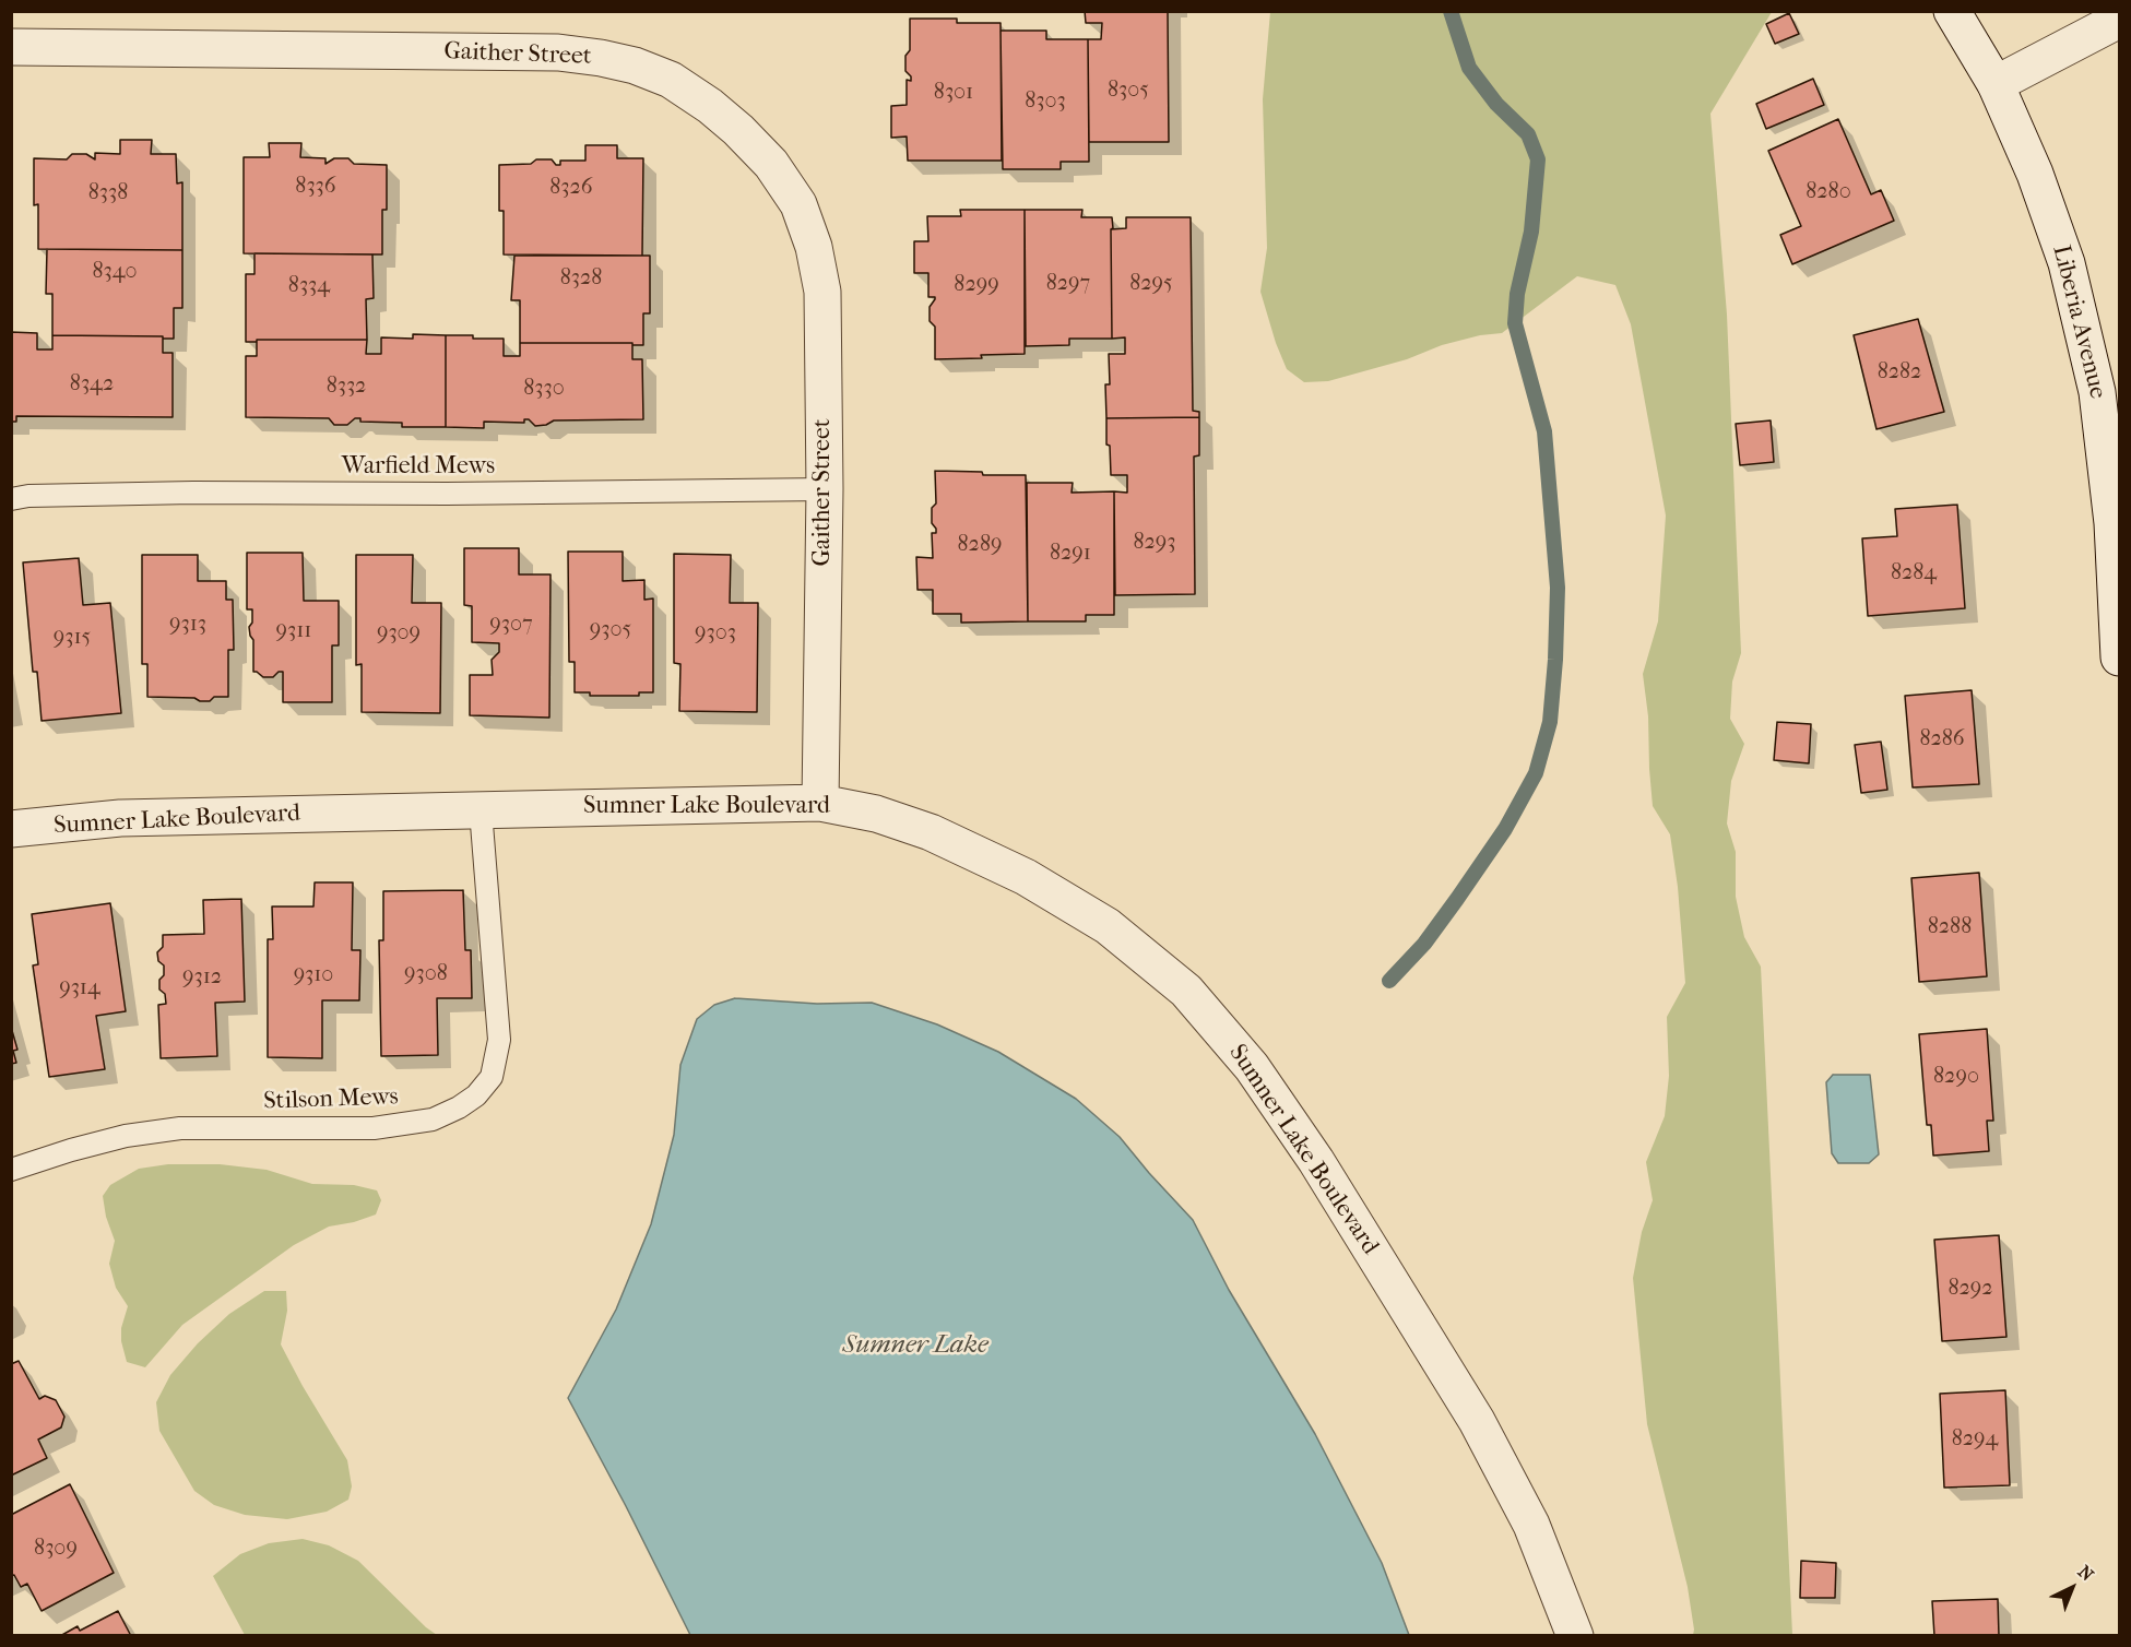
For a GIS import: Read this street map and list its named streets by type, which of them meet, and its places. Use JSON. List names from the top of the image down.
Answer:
{
  "streets": {
    "street": ["Gaither Street", "Liberia Avenue", "Sumner Lake Boulevard"],
    "lane": ["Warfield Mews", "Stilson Mews"]
  },
  "crossings": [
    ["Gaither Street", "Warfield Mews"],
    ["Gaither Street", "Sumner Lake Boulevard"],
    ["Sumner Lake Boulevard", "Stilson Mews"]
  ],
  "water": ["Sumner Lake"],
  "house_numbers": [
    "8305",
    "8301",
    "8303",
    "8336",
    "8326",
    "8280",
    "8338",
    "8340",
    "8328",
    "8297",
    "8295",
    "8299",
    "8334",
    "8282",
    "8342",
    "8332",
    "8330",
    "8293",
    "8289",
    "8291",
    "8284",
    "9313",
    "9307",
    "9305",
    "9311",
    "9309",
    "9303",
    "9315",
    "8286",
    "8288",
    "9308",
    "9310",
    "9312",
    "9314",
    "8290",
    "8292",
    "8294",
    "8309"
  ],
  "north": "top right"
}
